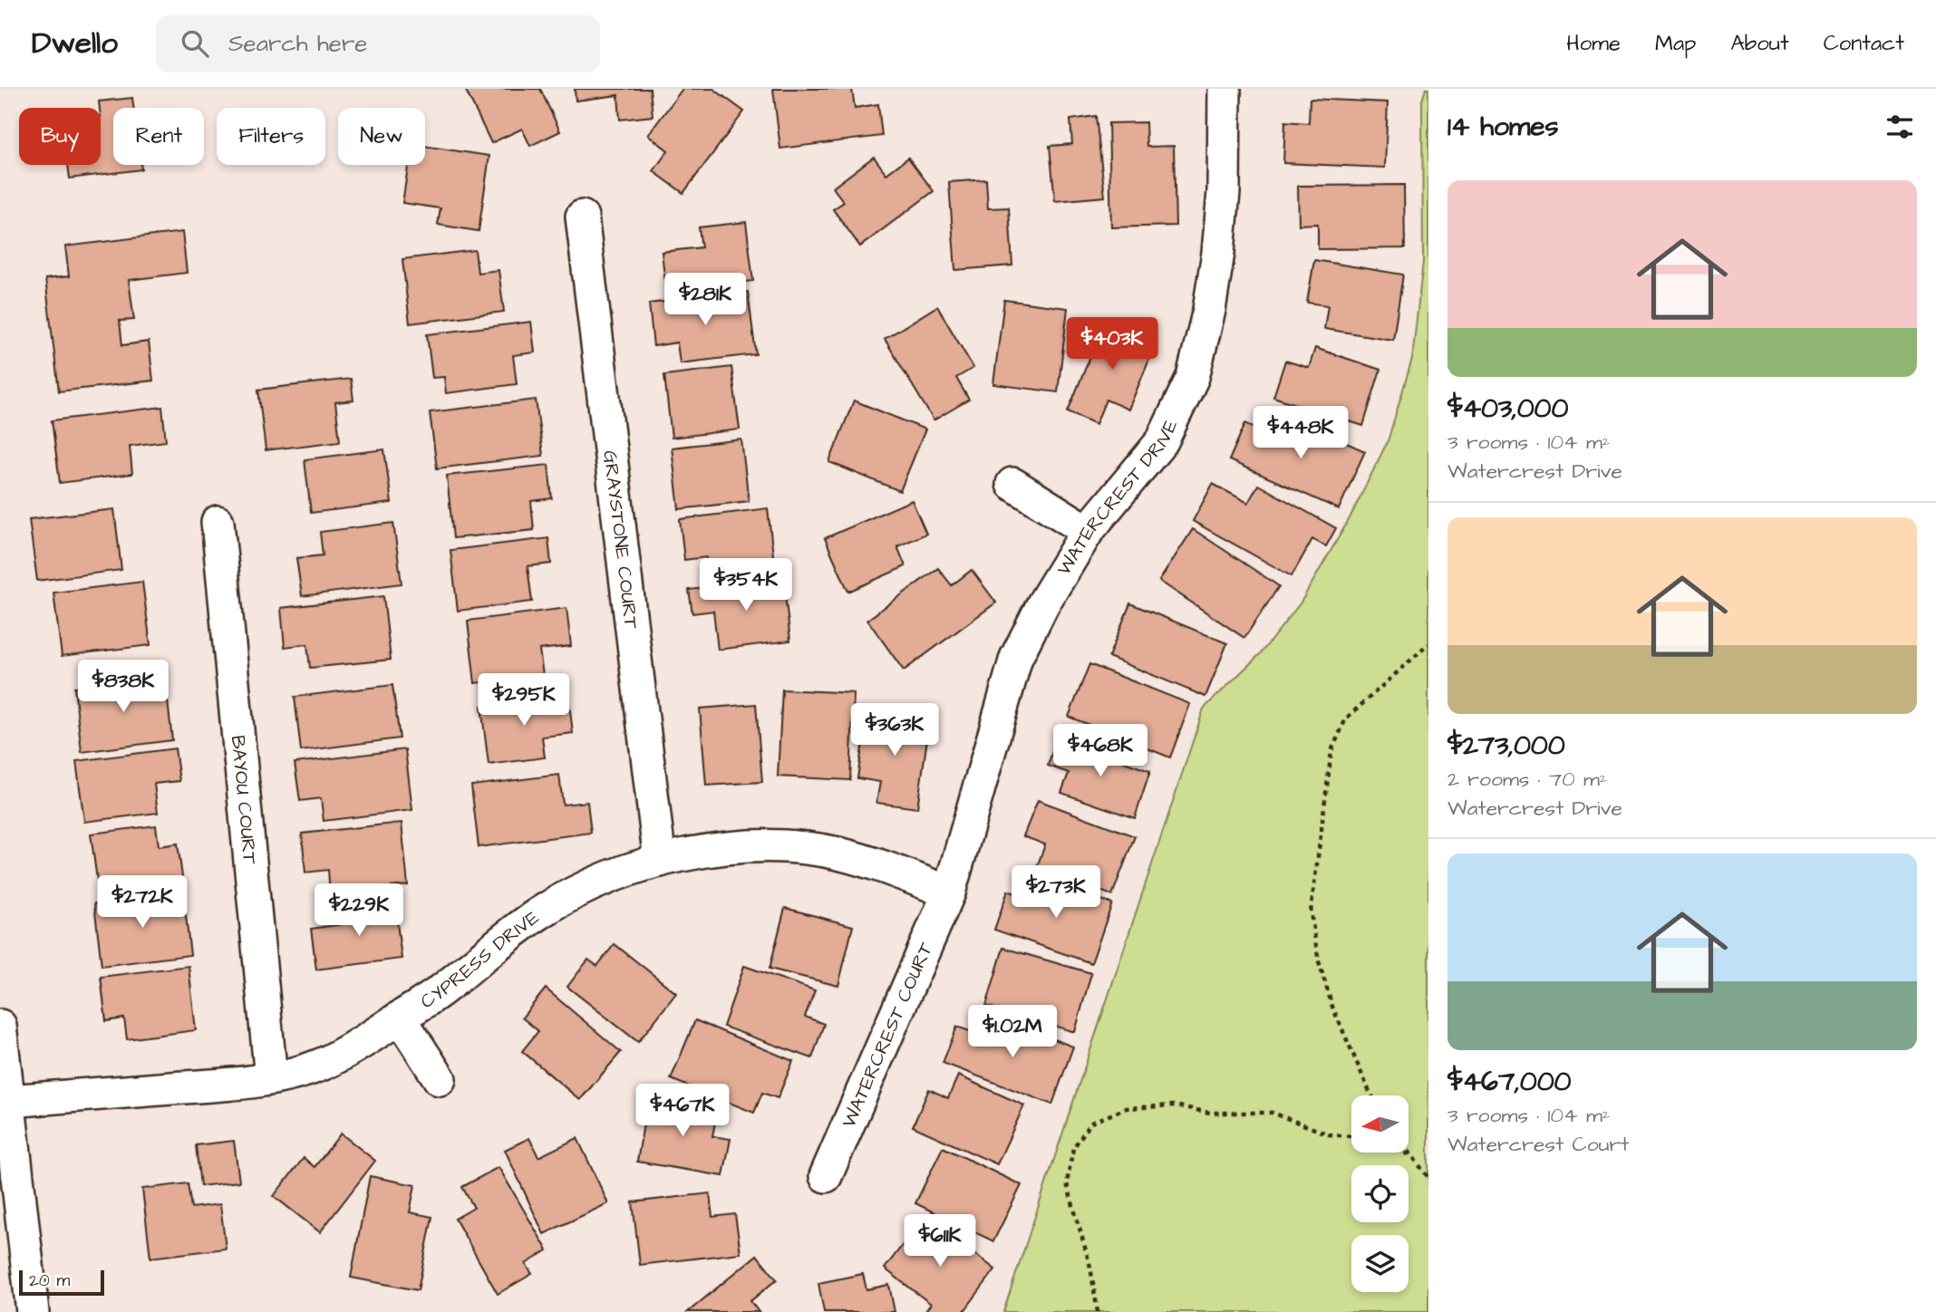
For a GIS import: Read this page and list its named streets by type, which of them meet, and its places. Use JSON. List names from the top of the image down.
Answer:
{
  "streets": {
    "street": [
      "WATERCREST DRIVE",
      "GRAYSTONE COURT",
      "BAYOU COURT",
      "CYPRESS DRIVE",
      "WATERCREST COURT"
    ]
  },
  "crossings": [
    ["WATERCREST DRIVE", "CYPRESS DRIVE"],
    ["WATERCREST DRIVE", "WATERCREST COURT"],
    ["GRAYSTONE COURT", "CYPRESS DRIVE"],
    ["BAYOU COURT", "CYPRESS DRIVE"],
    ["CYPRESS DRIVE", "WATERCREST COURT"]
  ],
  "scale_bar": "20 m",
  "north": "left",
  "page": {
    "header": "Dwello",
    "search": "Search here",
    "nav": [
      "Home",
      "Map",
      "About",
      "Contact"
    ],
    "heading": "14 homes",
    "chip": [
      "Buy",
      "Rent",
      "Filters",
      "New"
    ],
    "list": [
      {
        "name": "$403,000",
        "note": "3 rooms · 104 m² · Watercrest Drive"
      },
      {
        "name": "$273,000",
        "note": "2 rooms · 70 m² · Watercrest Drive"
      },
      {
        "name": "$467,000",
        "note": "3 rooms · 104 m² · Watercrest Court"
      }
    ],
    "price": [
      "$281K",
      "$403K",
      "$448K",
      "$354K",
      "$838K",
      "$295K",
      "$363K",
      "$468K",
      "$273K",
      "$272K",
      "$229K",
      "$1.02M",
      "$467K",
      "$611K"
    ],
    "scale": "20 m"
  }
}
